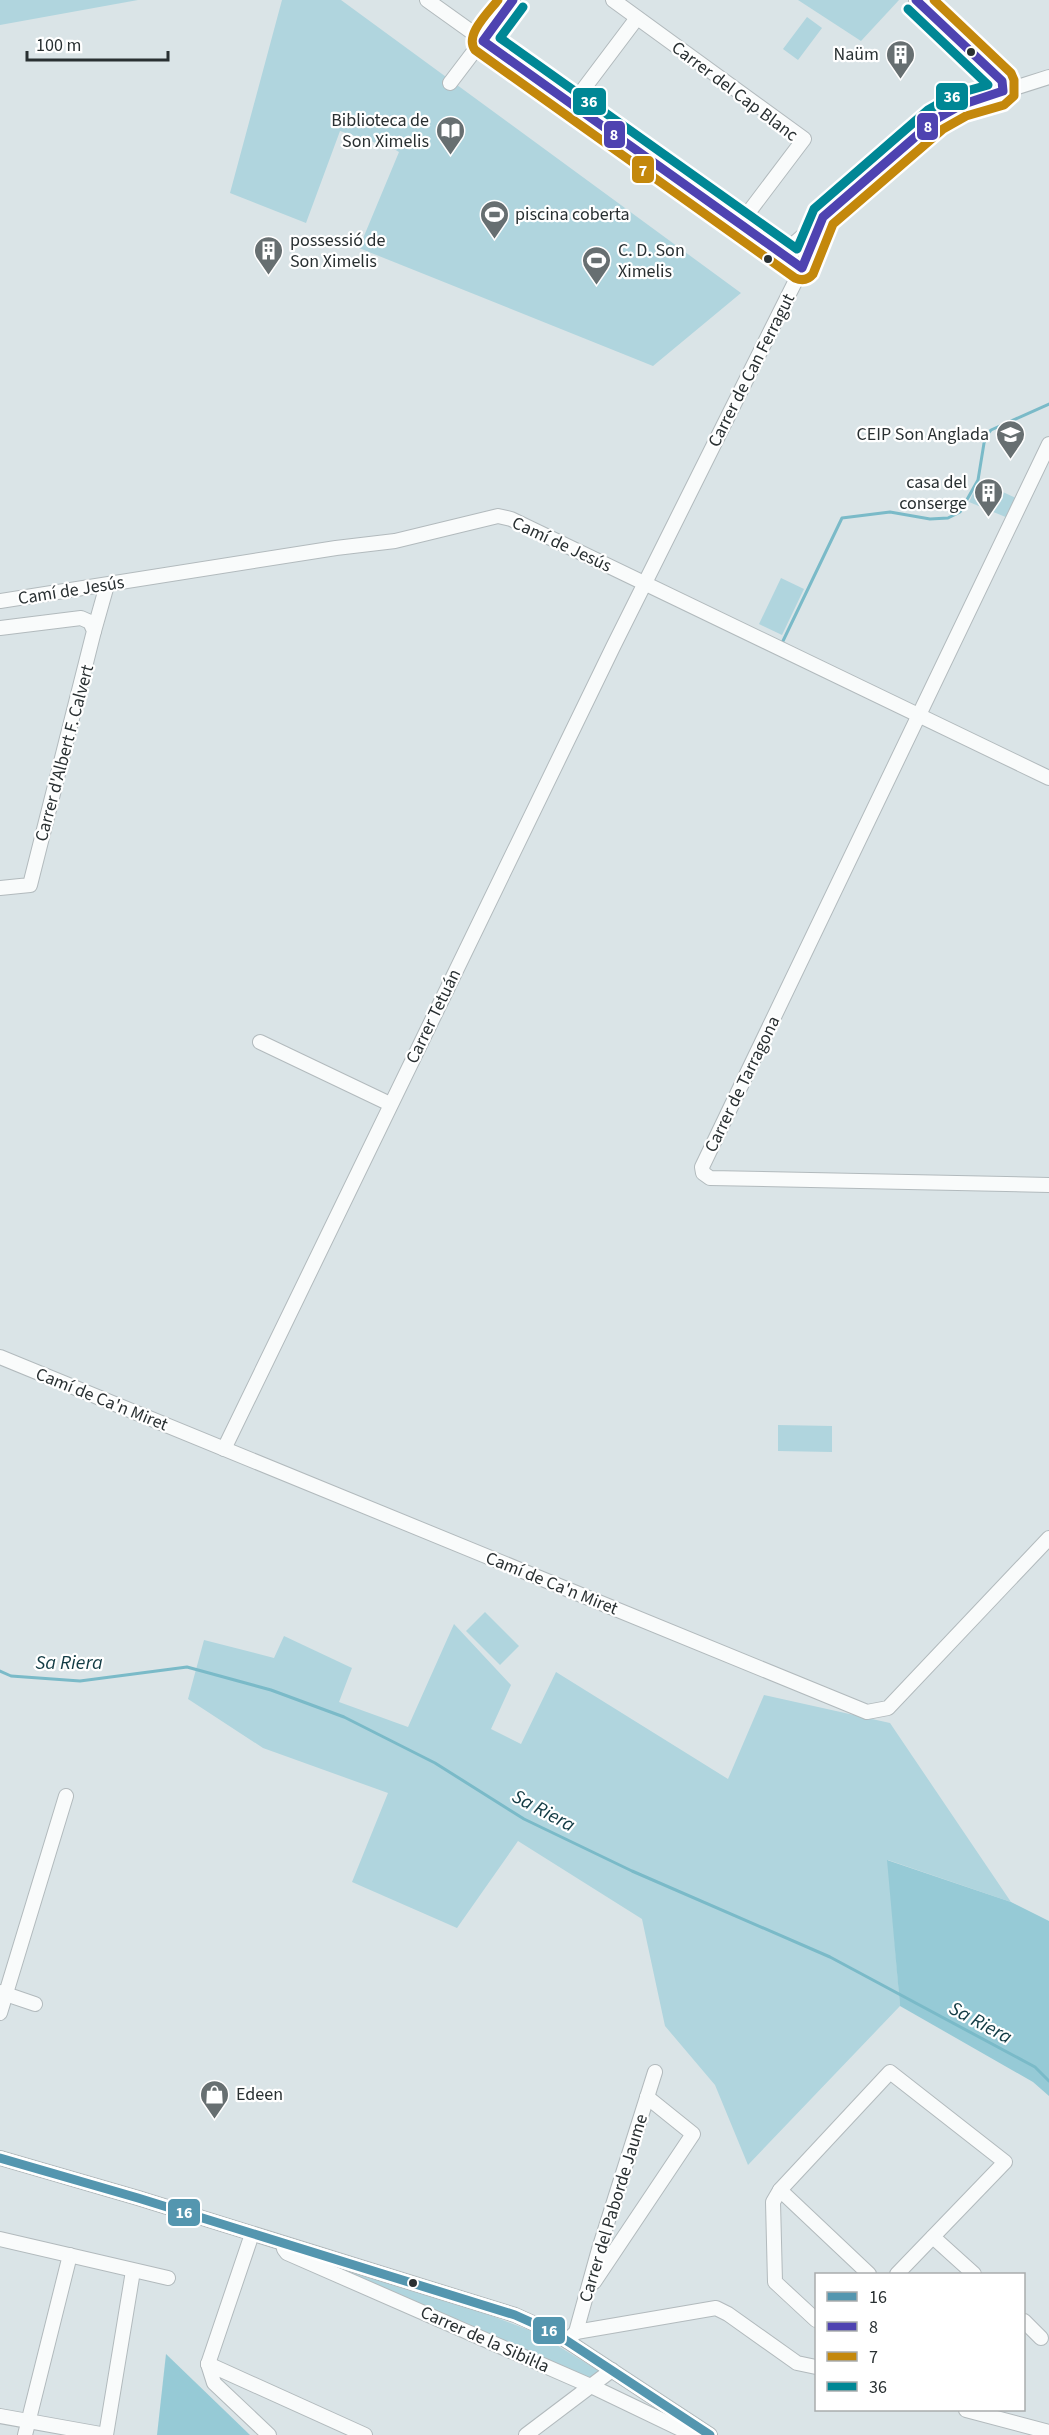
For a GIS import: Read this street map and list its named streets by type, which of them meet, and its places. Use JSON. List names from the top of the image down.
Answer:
{
  "streets": {
    "street": [
      "Carrer del Cap Blanc",
      "Carrer de Can Ferragut",
      "Camí de Jesús",
      "Carrer d'Albert F. Calvert",
      "Carrer Tetuán",
      "Carrer de Tarragona",
      "Camí de Ca'n Miret",
      "Carrer del Paborde Jaume",
      "Carrer de la Sibil·la"
    ]
  },
  "crossings": [
    ["Carrer de Can Ferragut", "Camí de Jesús"],
    ["Carrer de Can Ferragut", "Carrer Tetuán"],
    ["Camí de Jesús", "Carrer d'Albert F. Calvert"],
    ["Camí de Jesús", "Carrer Tetuán"],
    ["Camí de Jesús", "Carrer de Tarragona"],
    ["Carrer Tetuán", "Camí de Ca'n Miret"]
  ],
  "water": ["Sa Riera"],
  "places": {
    "building": ["Naüm", "possessió de Son Ximelis", "casa del conserge"],
    "library": ["Biblioteca de Son Ximelis"],
    "sports": ["piscina coberta", "C. D. Son Ximelis"],
    "school or university": ["CEIP Son Anglada"],
    "shop": ["Edeen"]
  },
  "lines": [
    "transit line 8",
    "transit line 7",
    "transit line 36",
    "transit line 16"
  ],
  "legend": [
    "16",
    "8",
    "7",
    "36"
  ],
  "scale_bar": "100 m"
}
